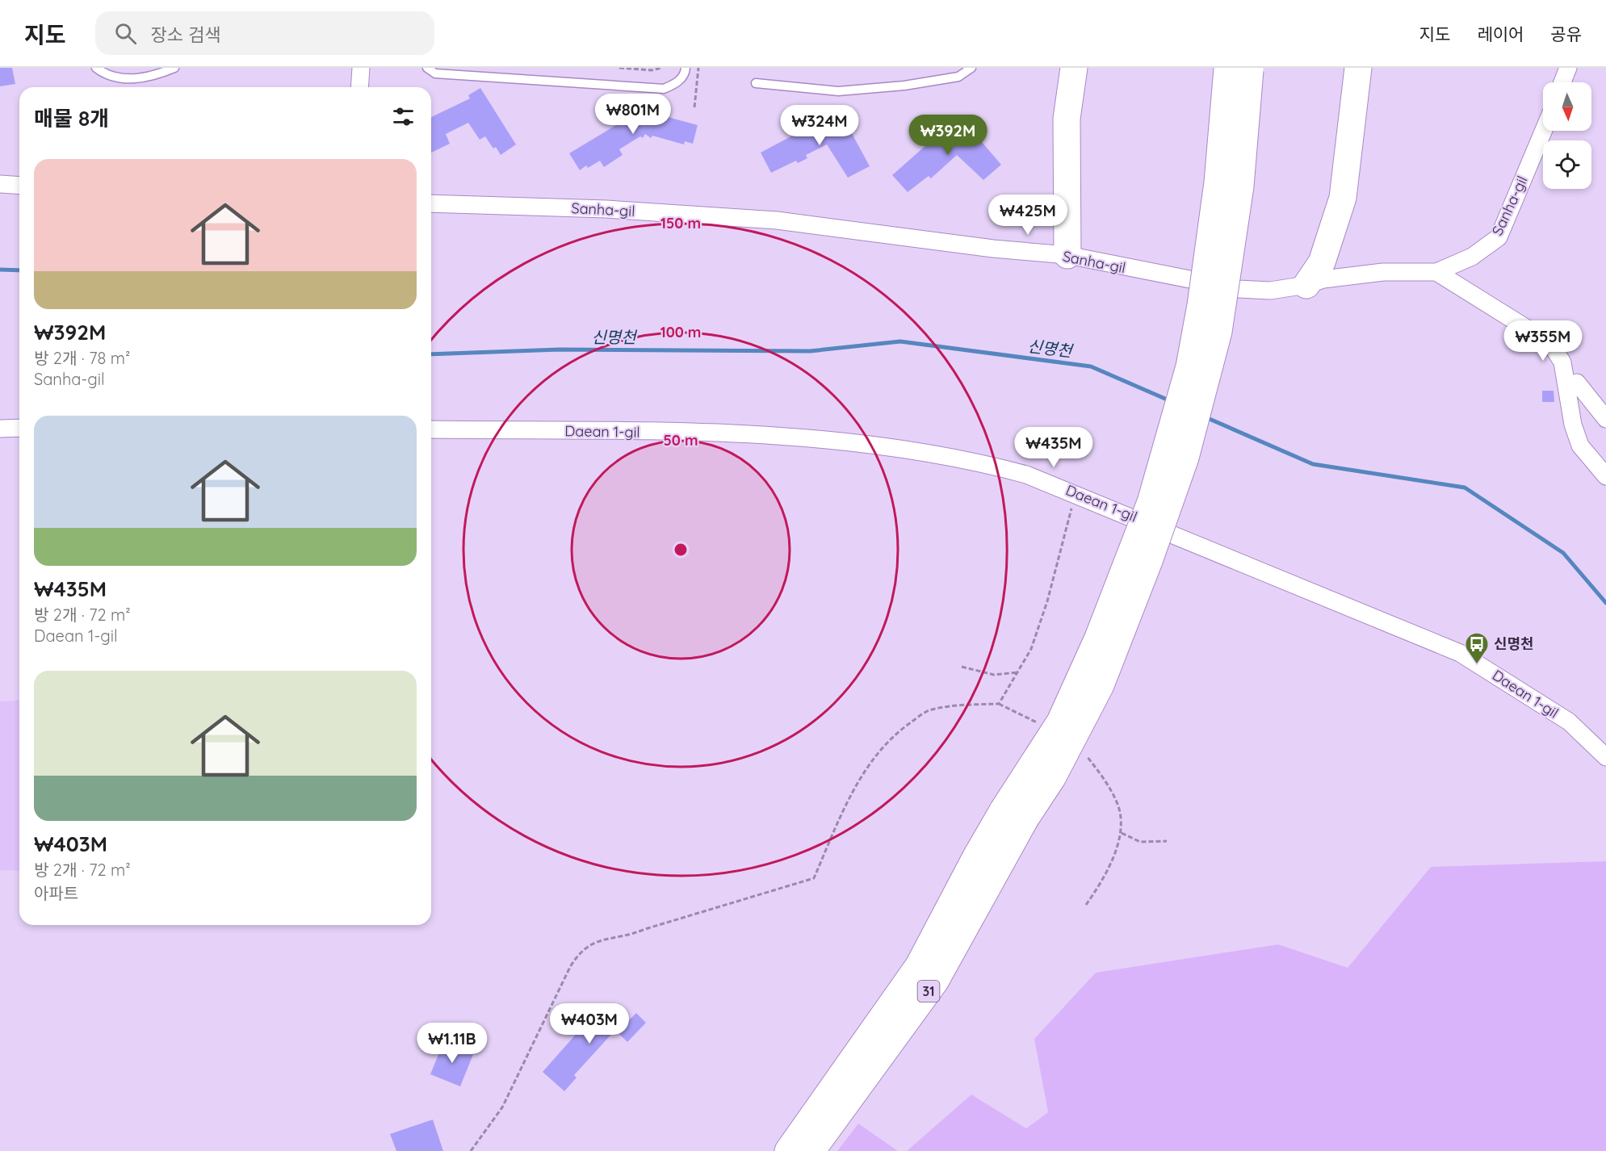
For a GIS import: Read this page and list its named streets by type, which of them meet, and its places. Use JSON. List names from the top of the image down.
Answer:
{
  "streets": {
    "highway": ["31"],
    "street": ["Sanha-gil", "Daean 1-gil"]
  },
  "water": ["신명천"],
  "places": {
    "bus stop": ["신명천"]
  },
  "north": "bottom",
  "page": {
    "header": "지도",
    "search": "장소 검색",
    "nav": ["지도", "레이어", "공유"],
    "heading": "매물 8개",
    "price": [
      "₩801M",
      "₩324M",
      "₩392M",
      "₩425M",
      "₩355M",
      "₩435M",
      "₩403M",
      "₩1.11B"
    ],
    "list": [
      {
        "name": "₩392M",
        "note": "방 2개 · 78 m² · Sanha-gil"
      },
      {
        "name": "₩435M",
        "note": "방 2개 · 72 m² · Daean 1-gil"
      },
      {
        "name": "₩403M",
        "note": "방 2개 · 72 m² · 아파트"
      }
    ]
  },
  "rings": ["150 m", "100 m", "50 m"]
}
